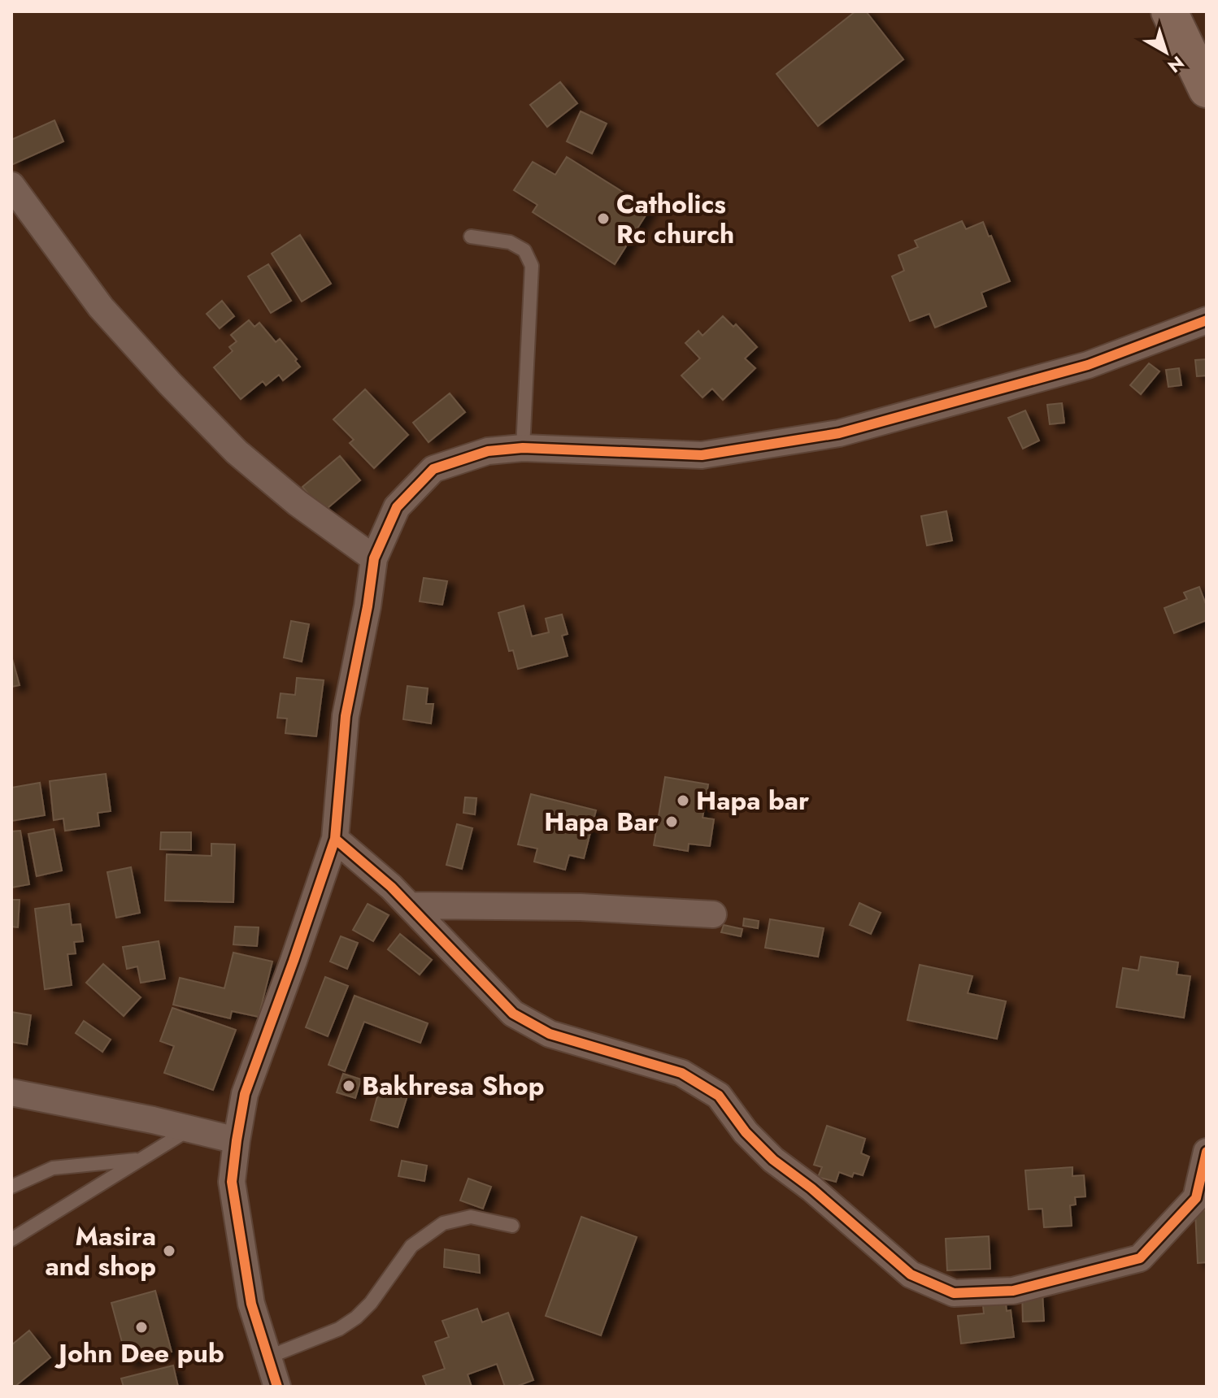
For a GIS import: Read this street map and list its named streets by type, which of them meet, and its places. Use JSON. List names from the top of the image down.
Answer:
{
  "places": [
    "Catholics Rc church",
    "Hapa bar",
    "Hapa Bar",
    "Bakhresa Shop",
    "Masira and shop",
    "John Dee pub"
  ],
  "north": "bottom right"
}
